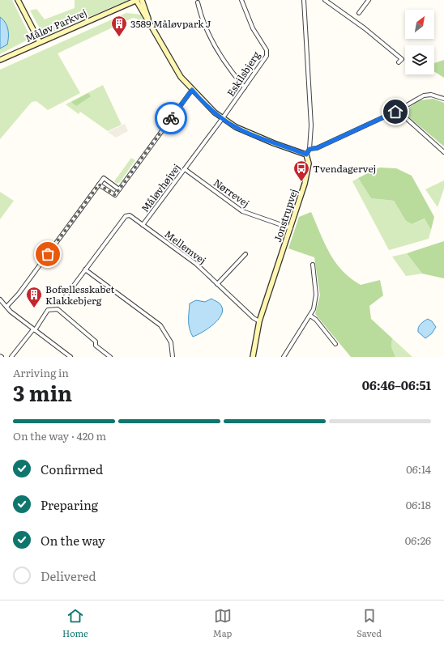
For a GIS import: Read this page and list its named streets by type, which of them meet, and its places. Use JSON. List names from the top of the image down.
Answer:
{
  "streets": {
    "street": [
      "Måløv Parkvej",
      "Eskilsbjerg",
      "Måløvhøjvej",
      "Nørrevej",
      "Jonstrupvej",
      "Mellemvej"
    ]
  },
  "crossings": [
    ["Eskilsbjerg", "Måløvhøjvej"],
    ["Måløvhøjvej", "Nørrevej"],
    ["Måløvhøjvej", "Mellemvej"],
    ["Nørrevej", "Jonstrupvej"],
    ["Jonstrupvej", "Mellemvej"]
  ],
  "places": {
    "building": ["3589 Måløvpark J", "Bofællesskabet Klakkebjerg"],
    "bus stop": ["Tvendagervej"]
  },
  "north": "top right",
  "page": {
    "heading": ["3 min", "Arriving in", "06:46–06:51"],
    "bar": "On the way · 420 m",
    "list": [
      ["Confirmed", "06:14"],
      ["Preparing", "06:18"],
      ["On the way", "06:26"],
      "Delivered"
    ],
    "tabs": ["Home", "Map", "Saved"]
  }
}
